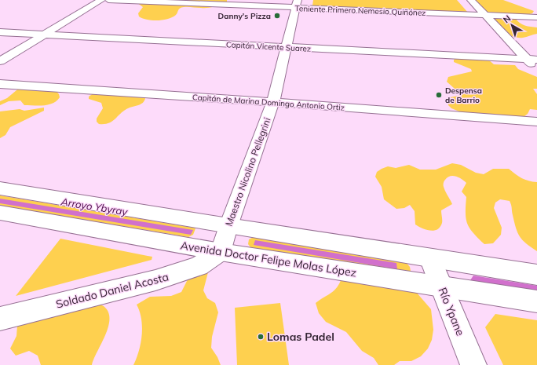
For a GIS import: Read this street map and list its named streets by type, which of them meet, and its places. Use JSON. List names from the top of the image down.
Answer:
{
  "streets": {
    "street": [
      "Teniente Primero Nemesio Quiñónez",
      "Capitán Vicente Suarez",
      "Capitán de Marina Domingo Antonio Ortiz",
      "Maestro Nicolino Pellegrini",
      "Avenida Doctor Felipe Molas López",
      "Soldado Daniel Acosta",
      "Río Ypane"
    ]
  },
  "crossings": [
    ["Teniente Primero Nemesio Quiñónez", "Maestro Nicolino Pellegrini"],
    ["Capitán Vicente Suarez", "Maestro Nicolino Pellegrini"],
    ["Capitán de Marina Domingo Antonio Ortiz", "Maestro Nicolino Pellegrini"],
    ["Maestro Nicolino Pellegrini", "Avenida Doctor Felipe Molas López"],
    ["Maestro Nicolino Pellegrini", "Soldado Daniel Acosta"],
    ["Avenida Doctor Felipe Molas López", "Soldado Daniel Acosta"],
    ["Avenida Doctor Felipe Molas López", "Río Ypane"]
  ],
  "water": ["Arroyo Ybyray"],
  "places": ["Danny's Pizza", "Despensa de Barrio", "Lomas Padel"],
  "north": "top left"
}
